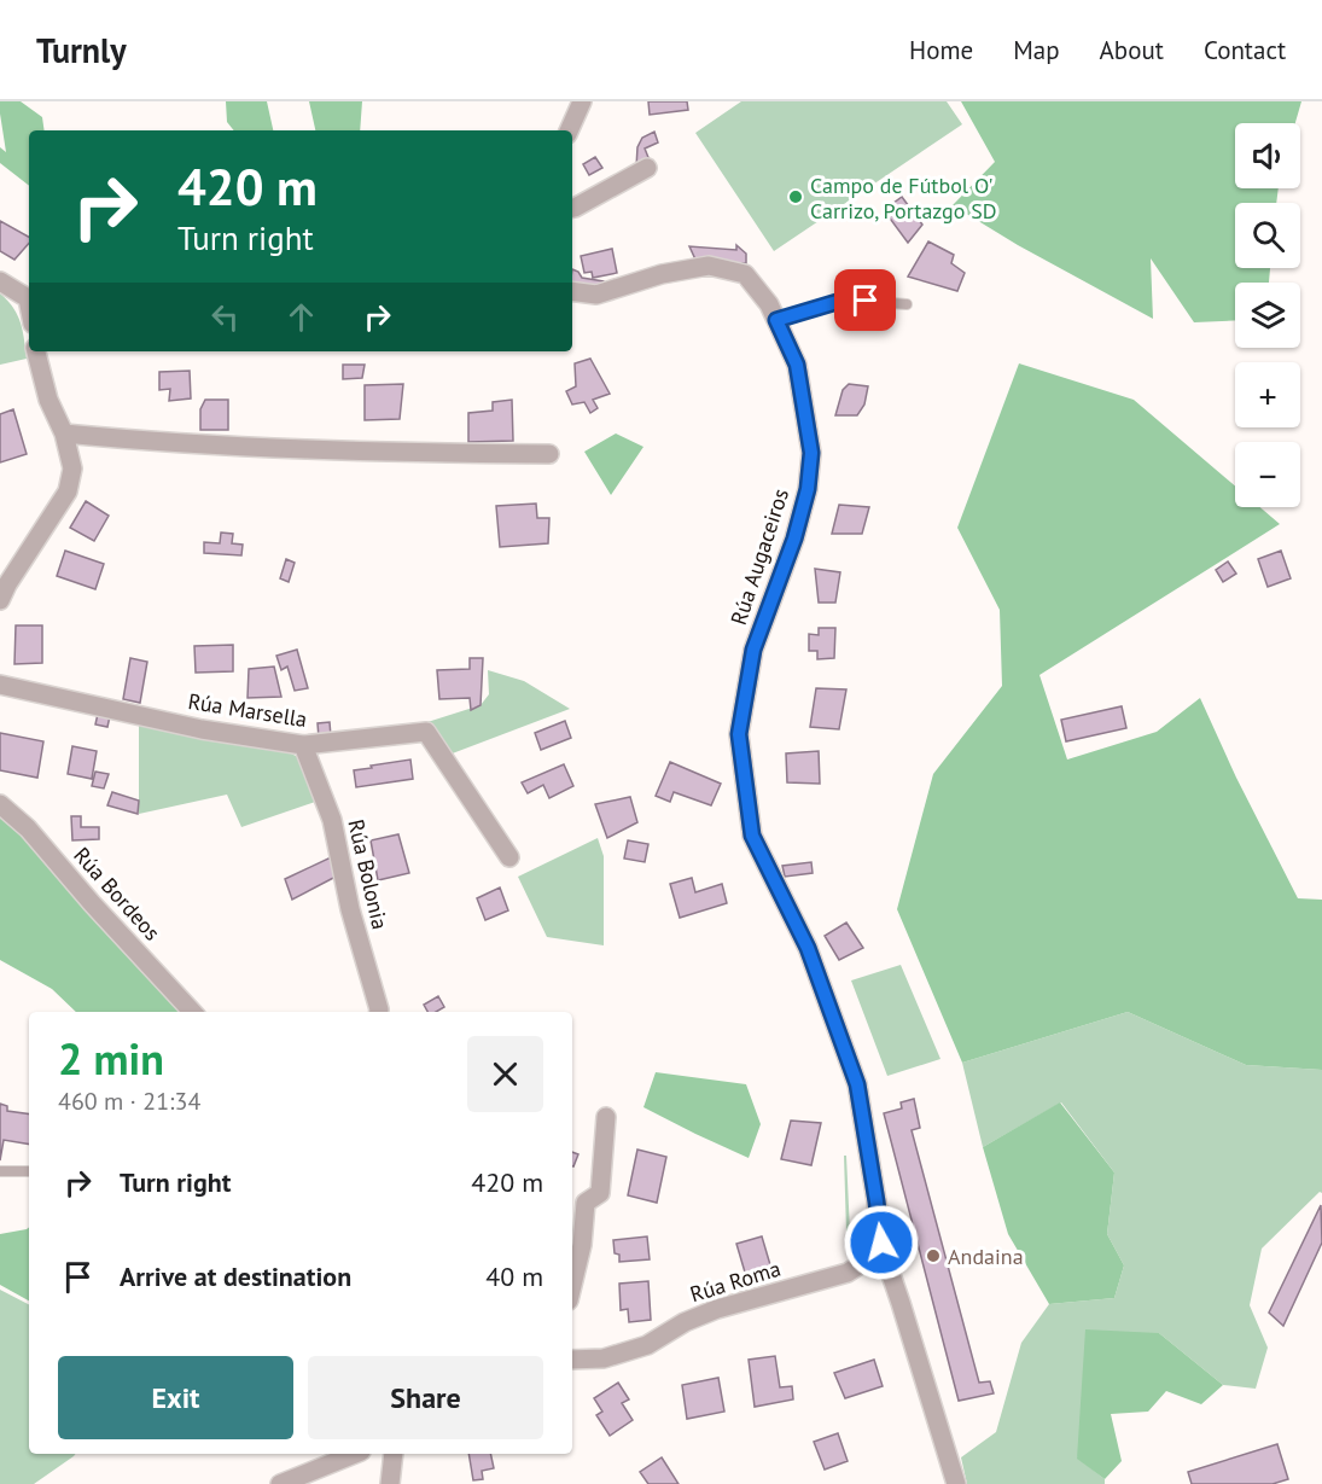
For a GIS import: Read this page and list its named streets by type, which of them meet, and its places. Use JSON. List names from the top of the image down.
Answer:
{
  "streets": {
    "street": [
      "Rúa Augaceiros",
      "Rúa Marsella",
      "Rúa Bolonia",
      "Rúa Bordeos",
      "Rúa Roma"
    ]
  },
  "crossings": [
    ["Rúa Augaceiros", "Rúa Roma"],
    ["Rúa Marsella", "Rúa Bolonia"]
  ],
  "places": ["Campo de Fútbol O' Carrizo, Portazgo SD", "Andaina"],
  "page": {
    "header": "Turnly",
    "nav": [
      "Home",
      "Map",
      "About",
      "Contact"
    ],
    "map_buttons": ["+", "−"],
    "turn": ["420 m", "Turn right"],
    "heading": ["2 min", "460 m · 21:34"],
    "list": [
      {
        "name": "Turn right",
        "value": "420 m"
      },
      {
        "name": "Arrive at destination",
        "value": "40 m"
      }
    ],
    "buttons": ["Exit", "Share"]
  }
}
